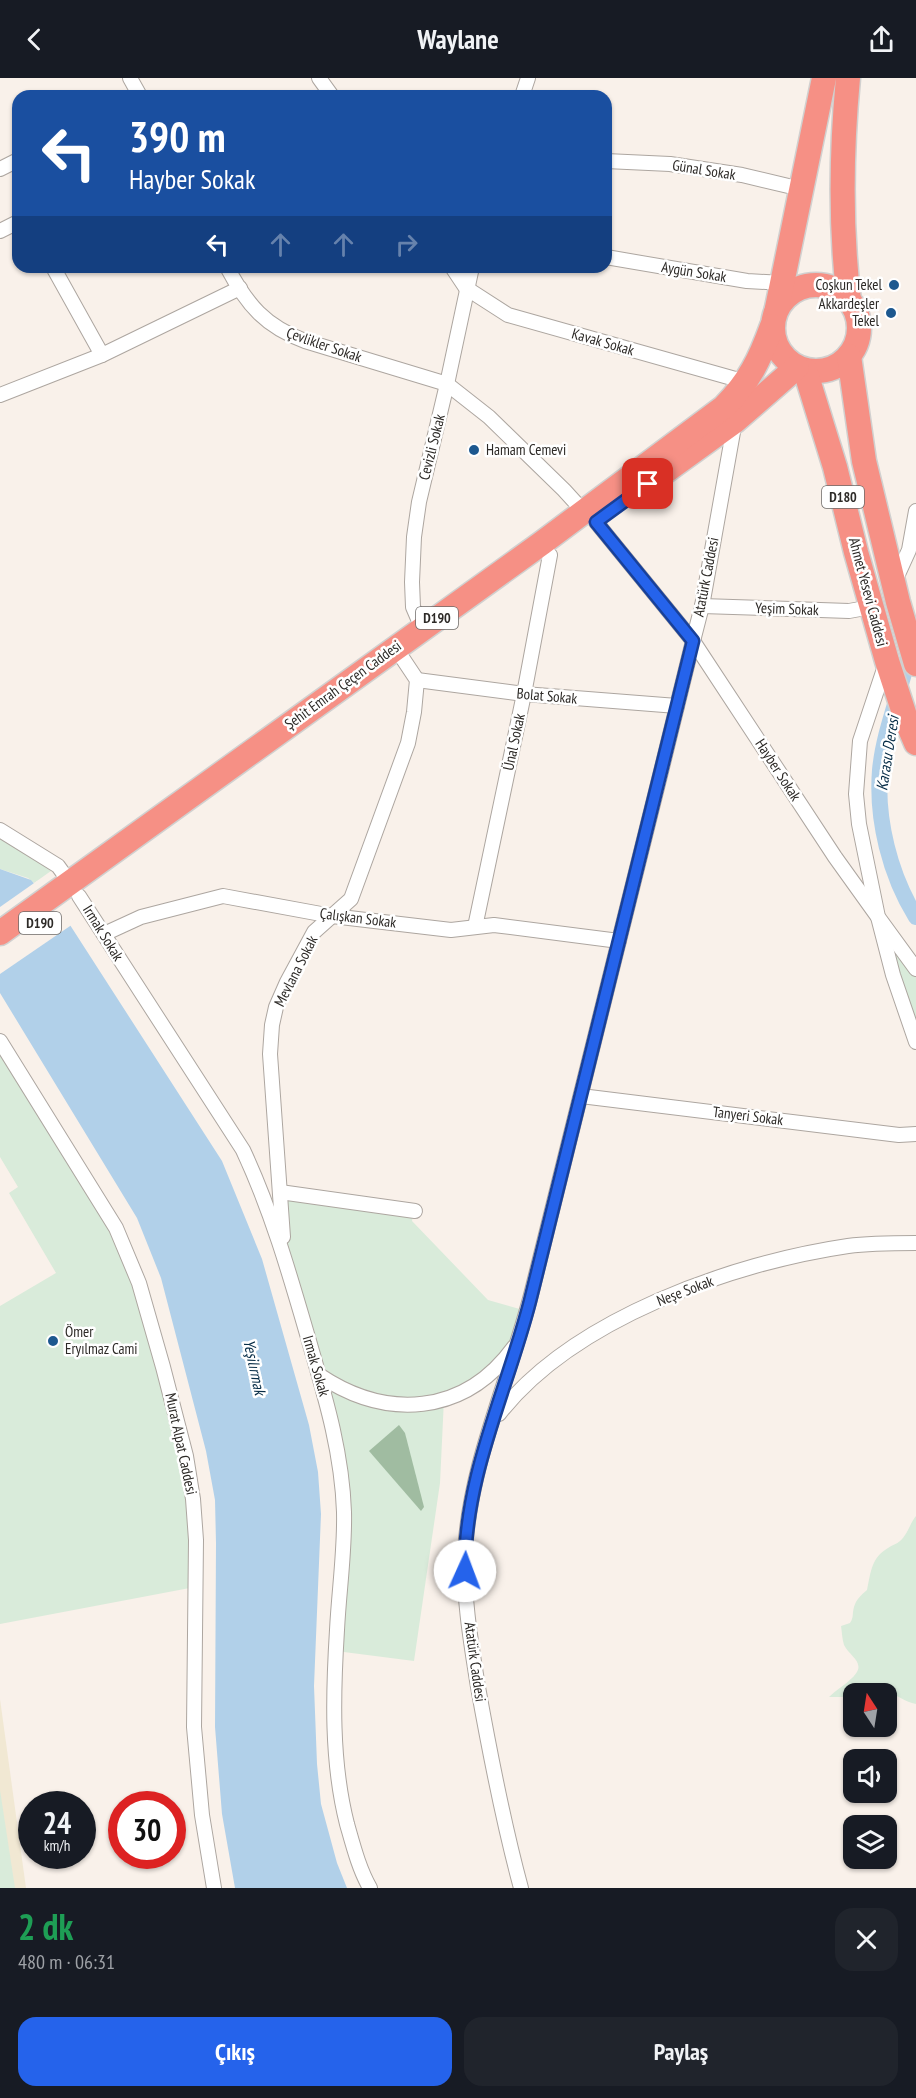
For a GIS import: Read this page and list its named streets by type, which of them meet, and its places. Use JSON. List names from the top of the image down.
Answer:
{
  "streets": {
    "highway": [
      "D180",
      "Ahmet Yesevi Caddesi",
      "D190",
      "Şehit Emrah Çeçen Caddesi"
    ],
    "street": [
      "Günal Sokak",
      "Aygün Sokak",
      "Kavak Sokak",
      "Çevlikler Sokak",
      "Cevizli Sokak",
      "Atatürk Caddesi",
      "Yeşim Sokak",
      "Bolat Sokak",
      "Ünal Sokak",
      "Hayber Sokak",
      "Çalışkan Sokak",
      "Irmak Sokak",
      "Mevlana Sokak",
      "Tanyeri Sokak",
      "Neşe Sokak",
      "Murat Alpat Caddesi"
    ]
  },
  "crossings": [
    ["Kavak Sokak", "Cevizli Sokak"],
    ["Kavak Sokak", "Şehit Emrah Çeçen Caddesi"],
    ["Çevlikler Sokak", "Cevizli Sokak"],
    ["Çevlikler Sokak", "Hayber Sokak"],
    ["Cevizli Sokak", "Şehit Emrah Çeçen Caddesi"],
    ["Cevizli Sokak", "Hayber Sokak"],
    ["Atatürk Caddesi", "Yeşim Sokak"],
    ["Atatürk Caddesi", "Şehit Emrah Çeçen Caddesi"],
    ["Atatürk Caddesi", "Bolat Sokak"],
    ["Atatürk Caddesi", "Hayber Sokak"],
    ["Atatürk Caddesi", "Çalışkan Sokak"],
    ["Atatürk Caddesi", "Tanyeri Sokak"],
    ["Atatürk Caddesi", "Neşe Sokak"],
    ["Ahmet Yesevi Caddesi", "Yeşim Sokak"],
    ["Ahmet Yesevi Caddesi", "Şehit Emrah Çeçen Caddesi"],
    ["Şehit Emrah Çeçen Caddesi", "Ünal Sokak"],
    ["Şehit Emrah Çeçen Caddesi", "Hayber Sokak"],
    ["Şehit Emrah Çeçen Caddesi", "Irmak Sokak"],
    ["Bolat Sokak", "Ünal Sokak"],
    ["Bolat Sokak", "Mevlana Sokak"],
    ["Ünal Sokak", "Çalışkan Sokak"],
    ["Çalışkan Sokak", "Irmak Sokak"],
    ["Çalışkan Sokak", "Mevlana Sokak"],
    ["Irmak Sokak", "Mevlana Sokak"]
  ],
  "water": ["Karasu Deresi", "Yeşilırmak"],
  "places": [
    "Coşkun Tekel",
    "Akkardeşler Tekel",
    "Hamam Cemevi",
    "Ömer Eryılmaz Cami"
  ],
  "north": "top",
  "page": {
    "header": "Waylane",
    "turn": ["390 m", "Hayber Sokak"],
    "speed": "24 km/h",
    "limit": "30",
    "heading": ["2 dk", "480 m · 06:31"],
    "buttons": ["Çıkış", "Paylaş"]
  }
}
